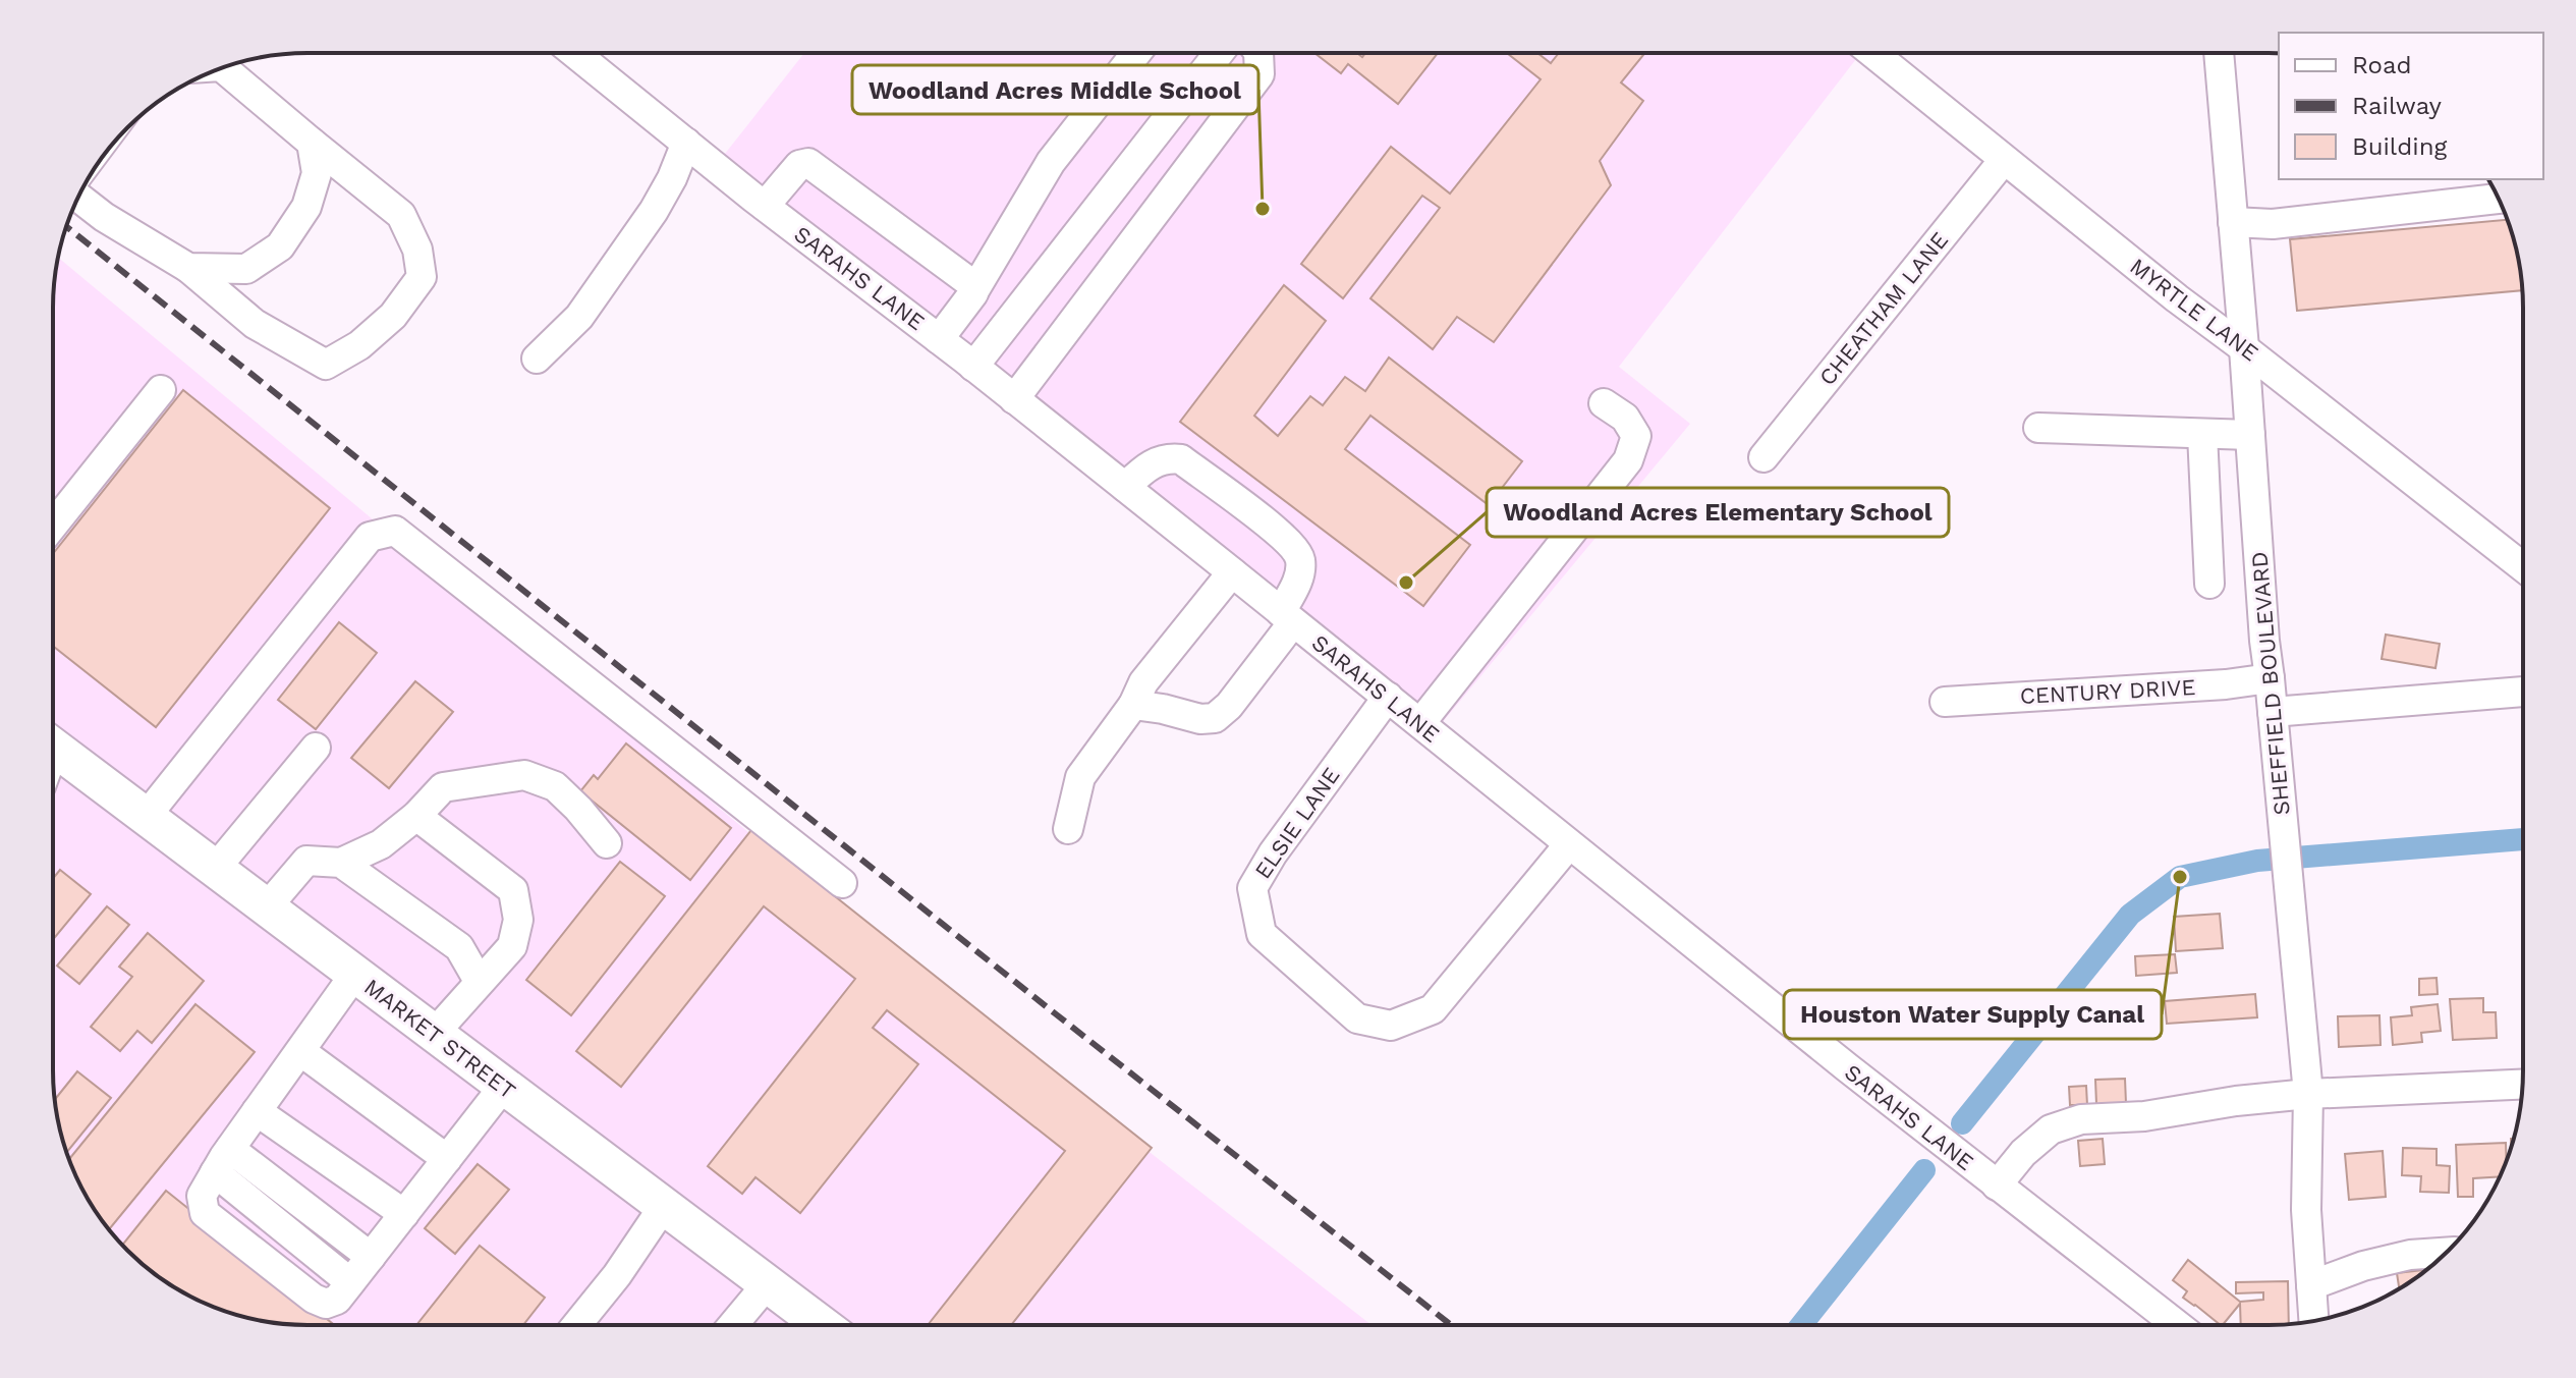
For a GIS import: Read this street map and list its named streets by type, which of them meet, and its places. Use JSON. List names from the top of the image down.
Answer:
{
  "streets": {
    "main road": ["MARKET STREET"],
    "street": [
      "SARAHS LANE",
      "CHEATHAM LANE",
      "MYRTLE LANE",
      "SHEFFIELD BOULEVARD",
      "CENTURY DRIVE",
      "ELSIE LANE"
    ]
  },
  "crossings": [
    ["SARAHS LANE", "ELSIE LANE"],
    ["CHEATHAM LANE", "MYRTLE LANE"],
    ["MYRTLE LANE", "SHEFFIELD BOULEVARD"],
    ["SHEFFIELD BOULEVARD", "CENTURY DRIVE"]
  ],
  "places": ["Woodland Acres Middle School", "Woodland Acres Elementary School", "Houston Water Supply Canal"],
  "legend": ["Road", "Railway", "Building"]
}
